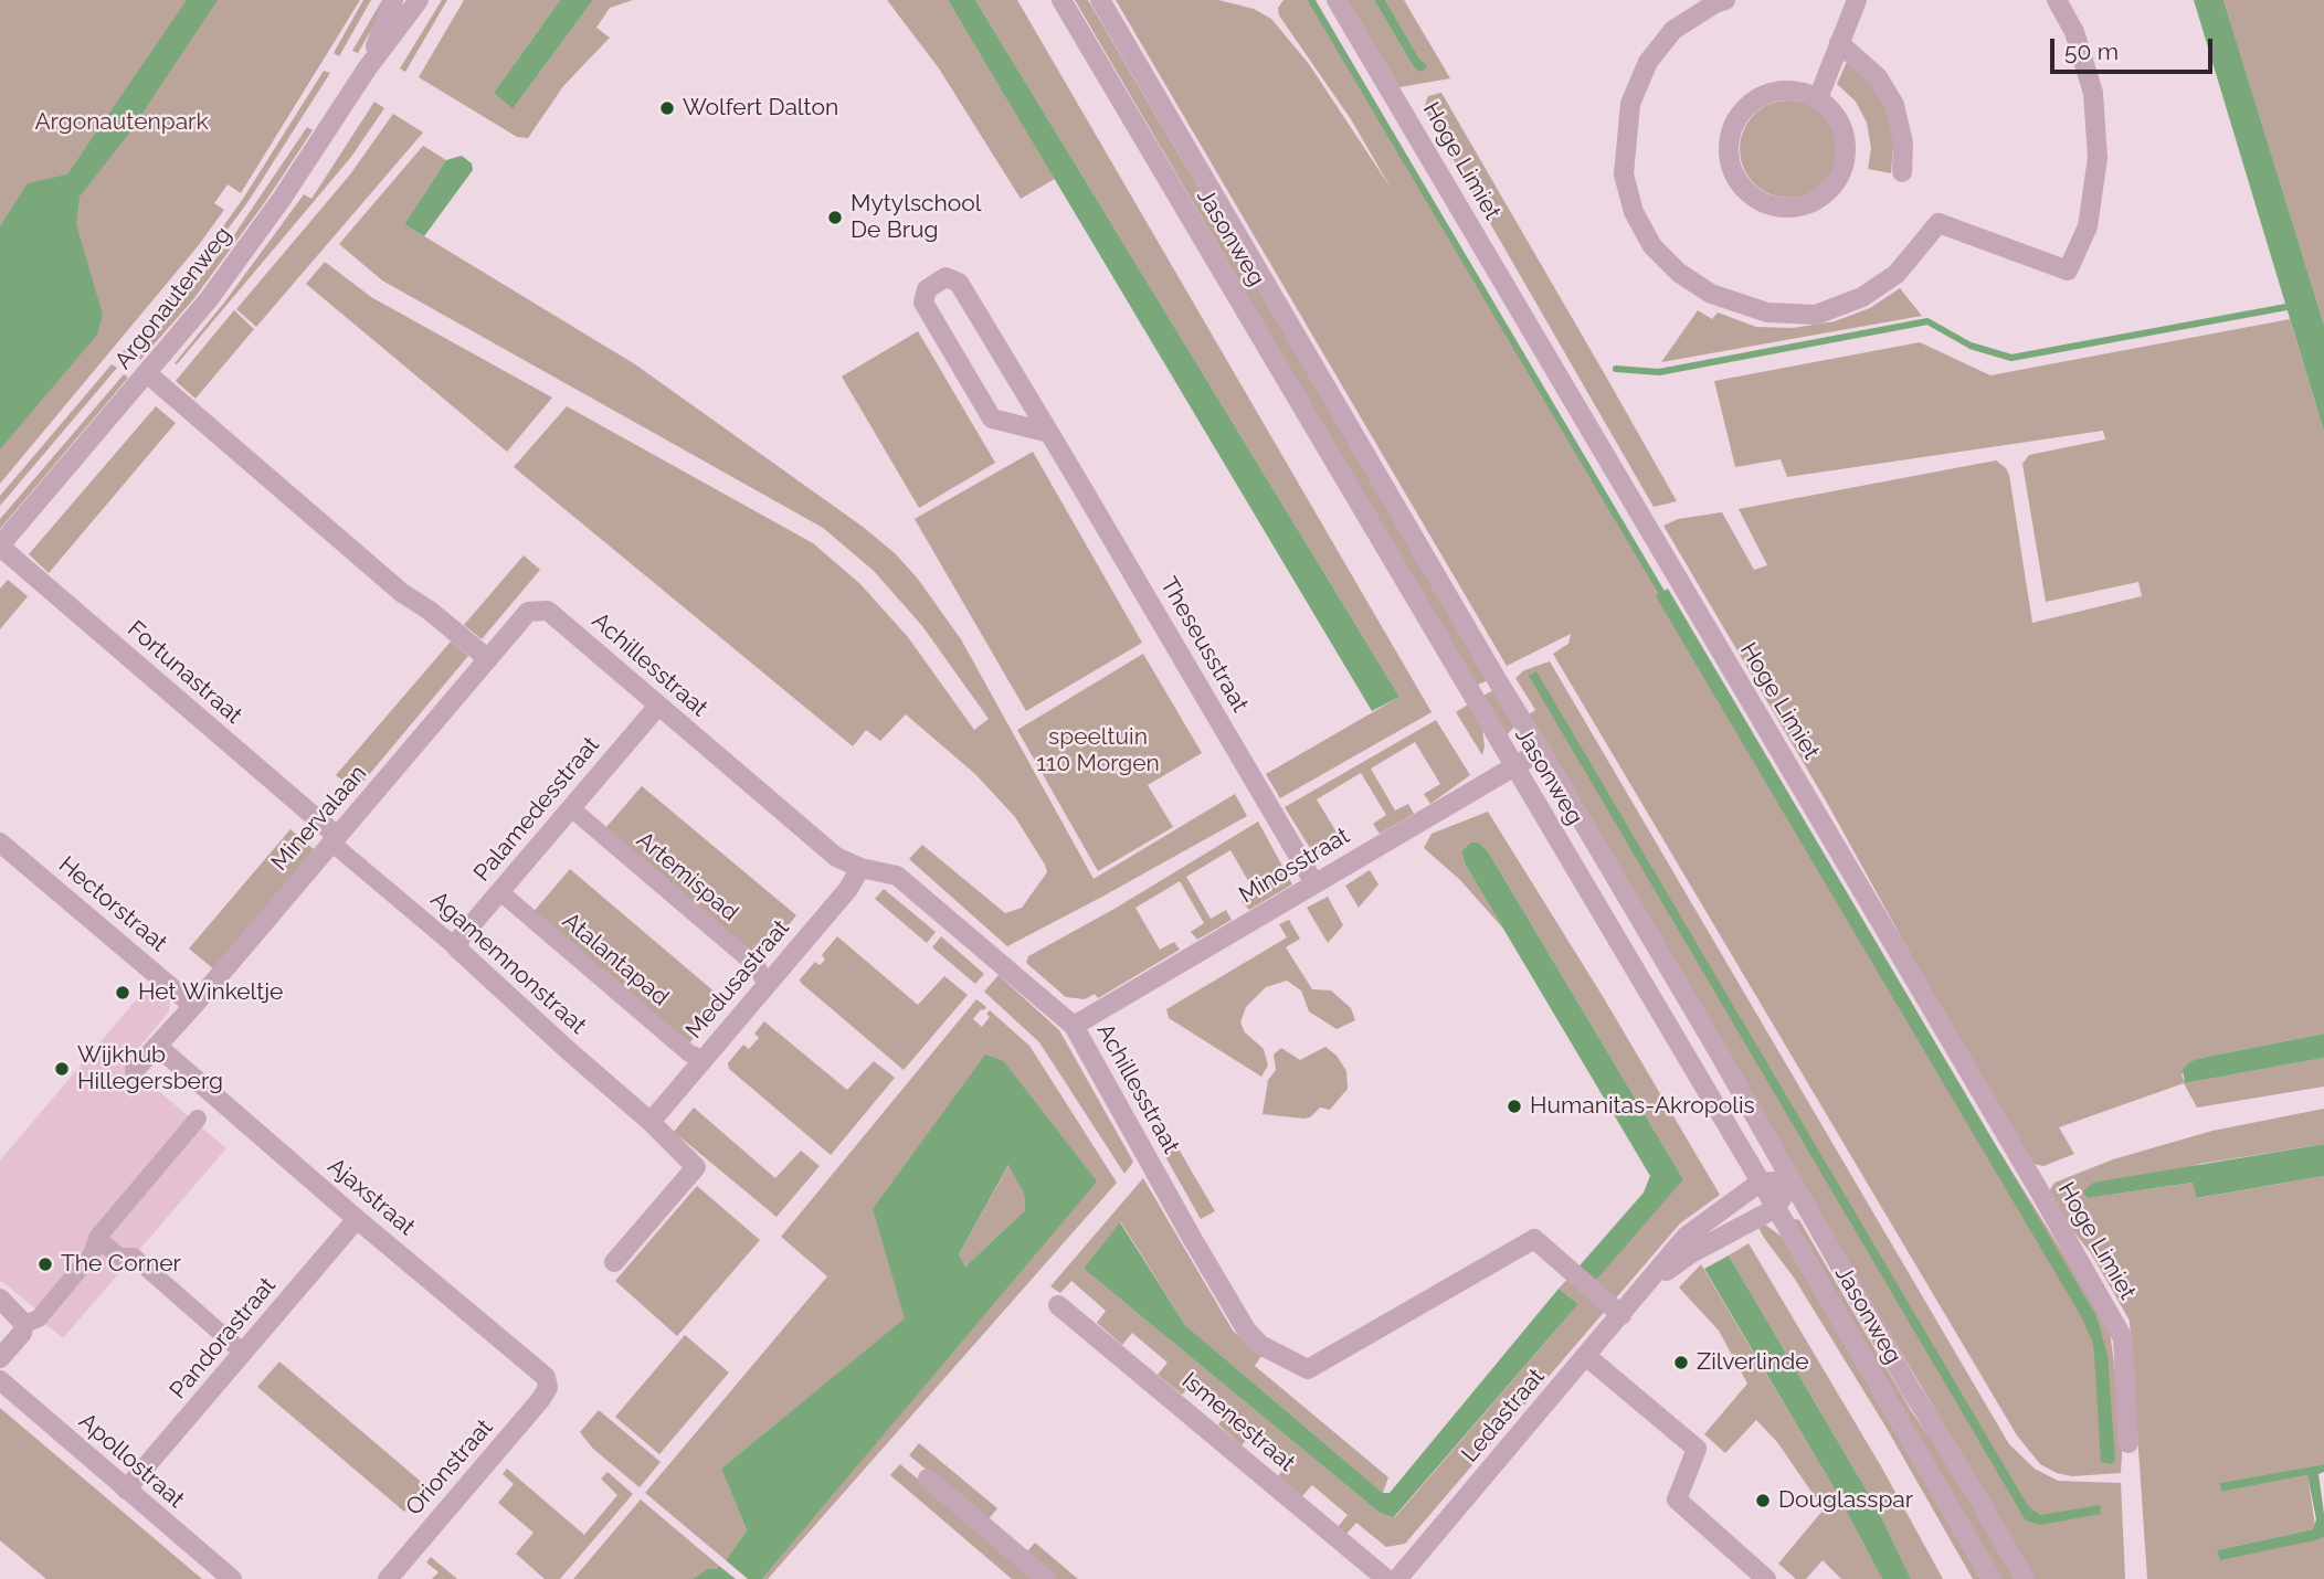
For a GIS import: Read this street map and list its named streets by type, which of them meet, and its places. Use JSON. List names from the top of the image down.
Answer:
{
  "streets": {
    "street": [
      "Hoge Limiet",
      "Jasonweg",
      "Argonautenweg",
      "Theseusstraat",
      "Achillesstraat",
      "Fortunastraat",
      "Palamedesstraat",
      "Minervalaan",
      "Minosstraat",
      "Artemispad",
      "Hectorstraat",
      "Atalantapad",
      "Agamemnonstraat",
      "Medusastraat",
      "Ajaxstraat",
      "Pandorastraat",
      "Ledastraat",
      "Ismenestraat",
      "Apollostraat",
      "Orionstraat"
    ]
  },
  "crossings": [
    ["Jasonweg", "Minosstraat"],
    ["Jasonweg", "Ledastraat"],
    ["Argonautenweg", "Fortunastraat"],
    ["Theseusstraat", "Minosstraat"],
    ["Achillesstraat", "Palamedesstraat"],
    ["Achillesstraat", "Minervalaan"],
    ["Achillesstraat", "Minosstraat"],
    ["Achillesstraat", "Medusastraat"],
    ["Achillesstraat", "Ledastraat"],
    ["Fortunastraat", "Minervalaan"],
    ["Fortunastraat", "Agamemnonstraat"],
    ["Palamedesstraat", "Artemispad"],
    ["Palamedesstraat", "Atalantapad"],
    ["Palamedesstraat", "Agamemnonstraat"],
    ["Minervalaan", "Hectorstraat"],
    ["Minervalaan", "Agamemnonstraat"],
    ["Minervalaan", "Ajaxstraat"],
    ["Artemispad", "Medusastraat"],
    ["Atalantapad", "Medusastraat"],
    ["Agamemnonstraat", "Medusastraat"],
    ["Ajaxstraat", "Pandorastraat"],
    ["Ajaxstraat", "Orionstraat"],
    ["Pandorastraat", "Apollostraat"]
  ],
  "parks": ["Argonautenpark", "speeltuin 110 Morgen"],
  "places": [
    "Wolfert Dalton",
    "Mytylschool De Brug",
    "Het Winkeltje",
    "Wijkhub Hillegersberg",
    "Humanitas-Akropolis",
    "The Corner",
    "Zilverlinde",
    "Douglasspar"
  ],
  "scale_bar": "50 m"
}
